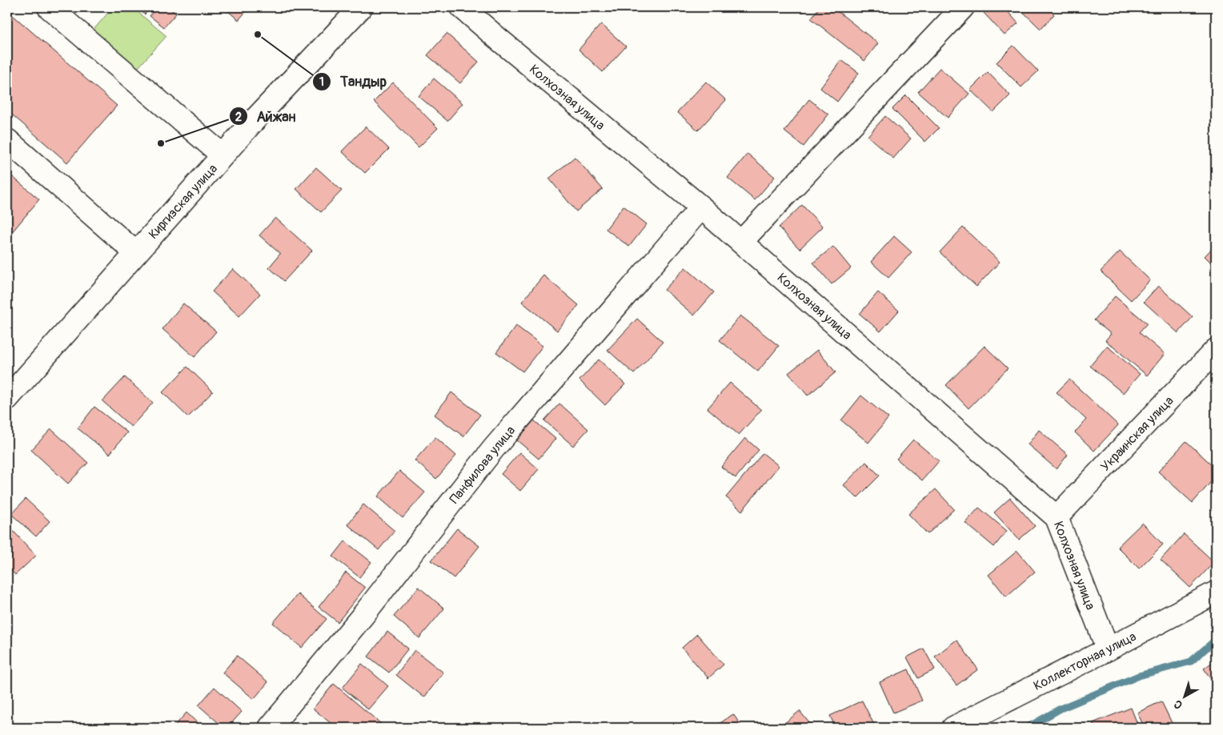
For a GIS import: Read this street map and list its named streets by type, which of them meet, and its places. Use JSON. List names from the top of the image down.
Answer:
{
  "streets": {
    "street": [
      "Колхозная улица",
      "Киргизская улица",
      "Украинская улица",
      "Панфилова улица",
      "Коллекторная улица"
    ]
  },
  "crossings": [
    ["Колхозная улица", "Украинская улица"],
    ["Колхозная улица", "Панфилова улица"],
    ["Колхозная улица", "Коллекторная улица"]
  ],
  "places": ["Тандыр", "Айжан"],
  "north": "bottom left"
}
